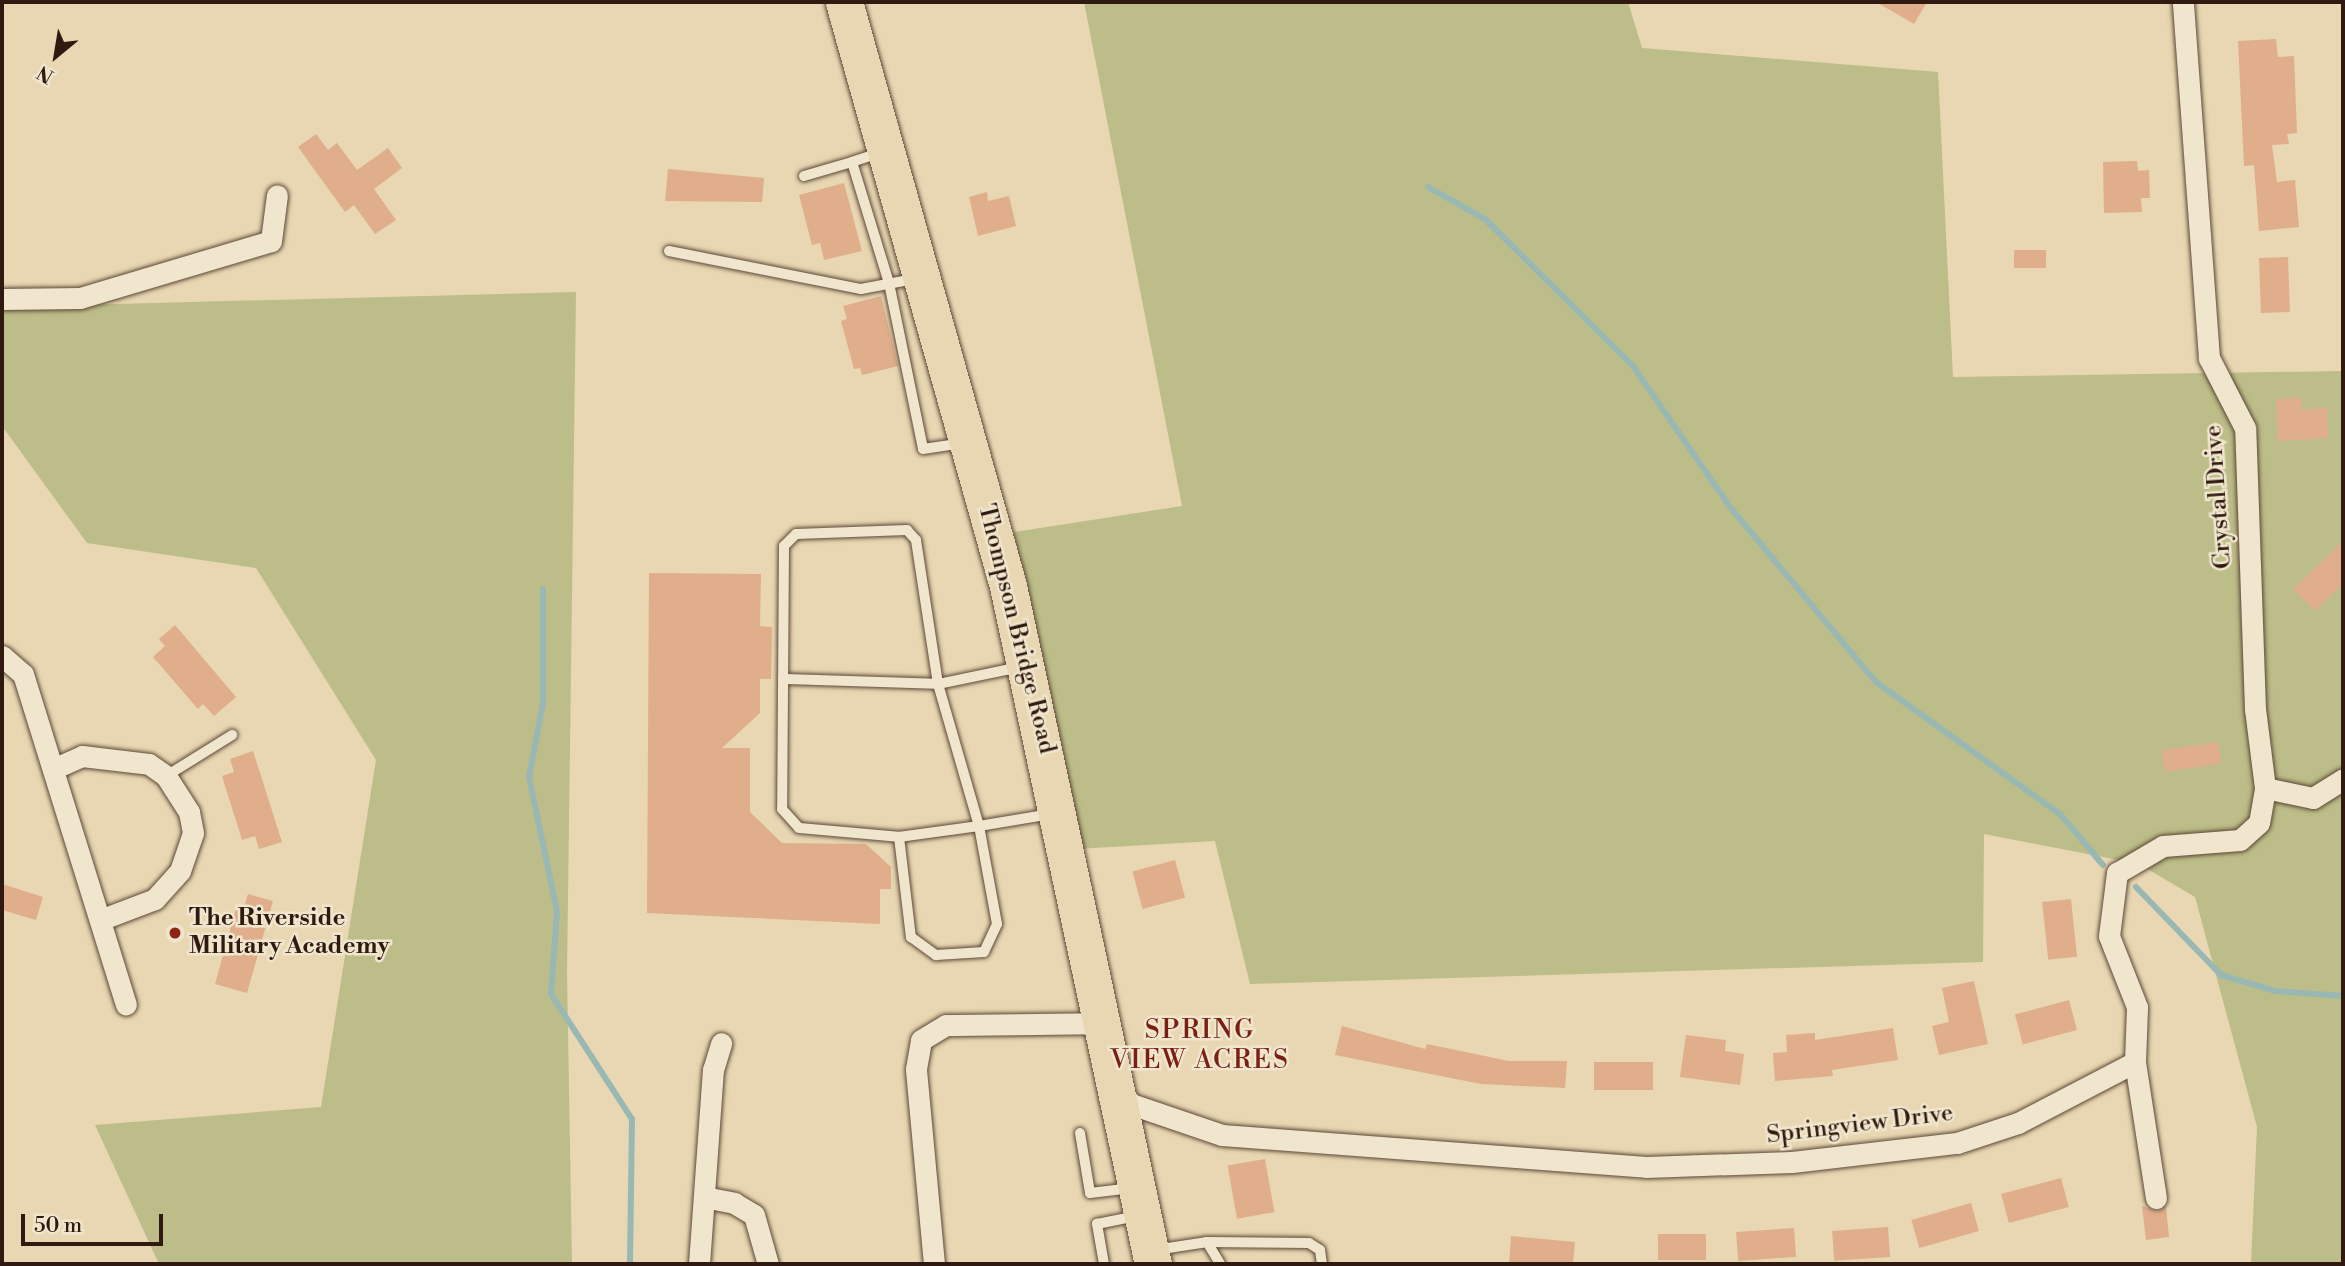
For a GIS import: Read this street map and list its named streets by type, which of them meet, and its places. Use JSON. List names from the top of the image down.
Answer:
{
  "streets": {
    "highway": ["Thompson Bridge Road"],
    "street": ["Crystal Drive", "Springview Drive"]
  },
  "crossings": [
    ["Thompson Bridge Road", "Springview Drive"]
  ],
  "districts": ["SPRING VIEW ACRES"],
  "places": ["The Riverside Military Academy"],
  "scale_bar": "50 m",
  "north": "bottom left"
}
